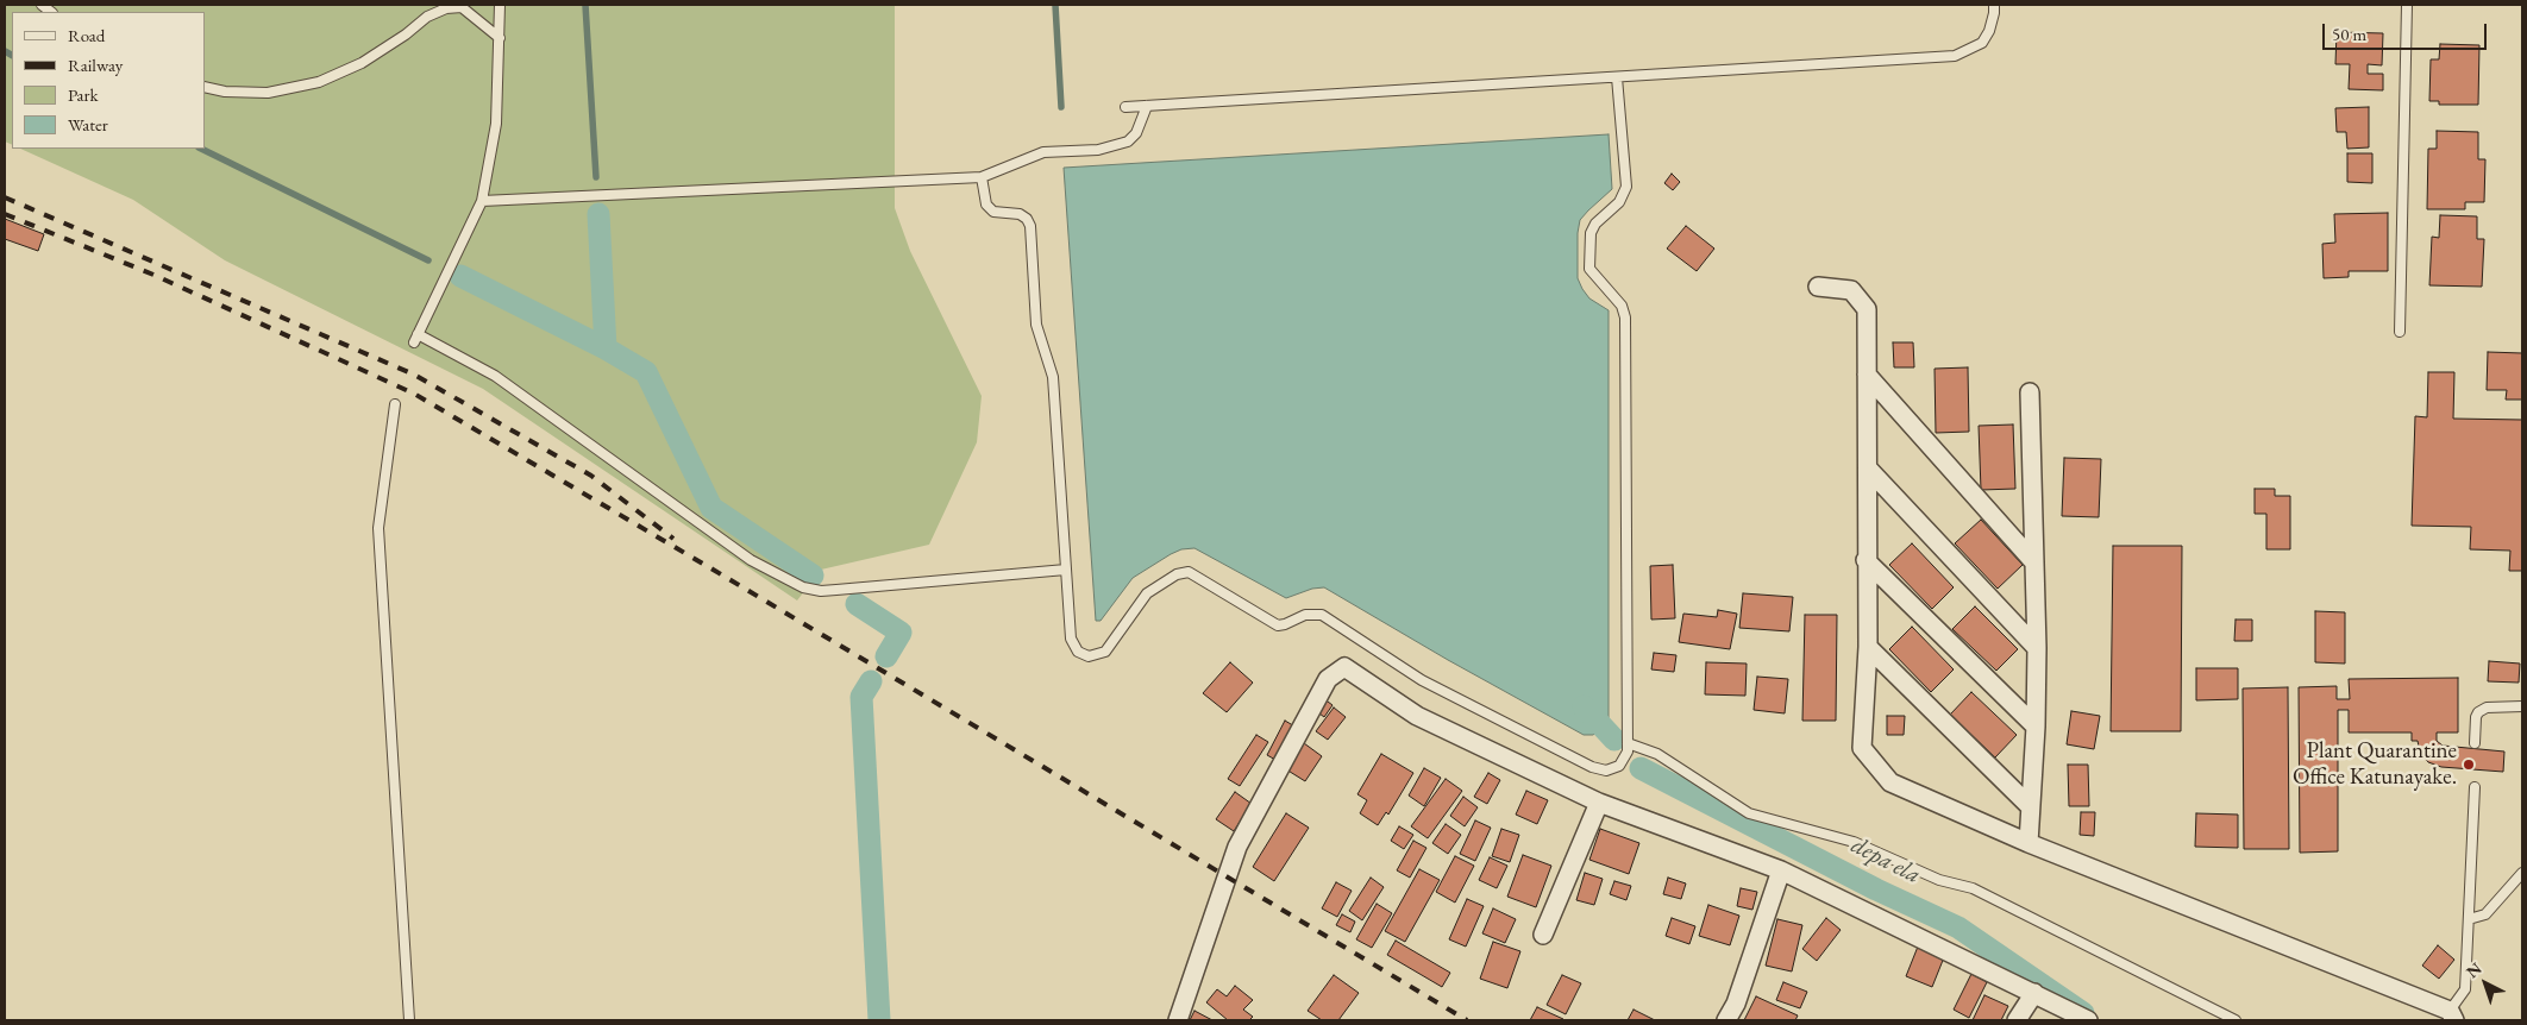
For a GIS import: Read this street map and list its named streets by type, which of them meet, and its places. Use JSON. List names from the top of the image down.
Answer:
{
  "water": ["depa ela"],
  "places": ["Plant Quarantine Office Katunayake."],
  "legend": [
    "Road",
    "Railway",
    "Park",
    "Water"
  ],
  "scale_bar": "50 m",
  "north": "top left"
}
